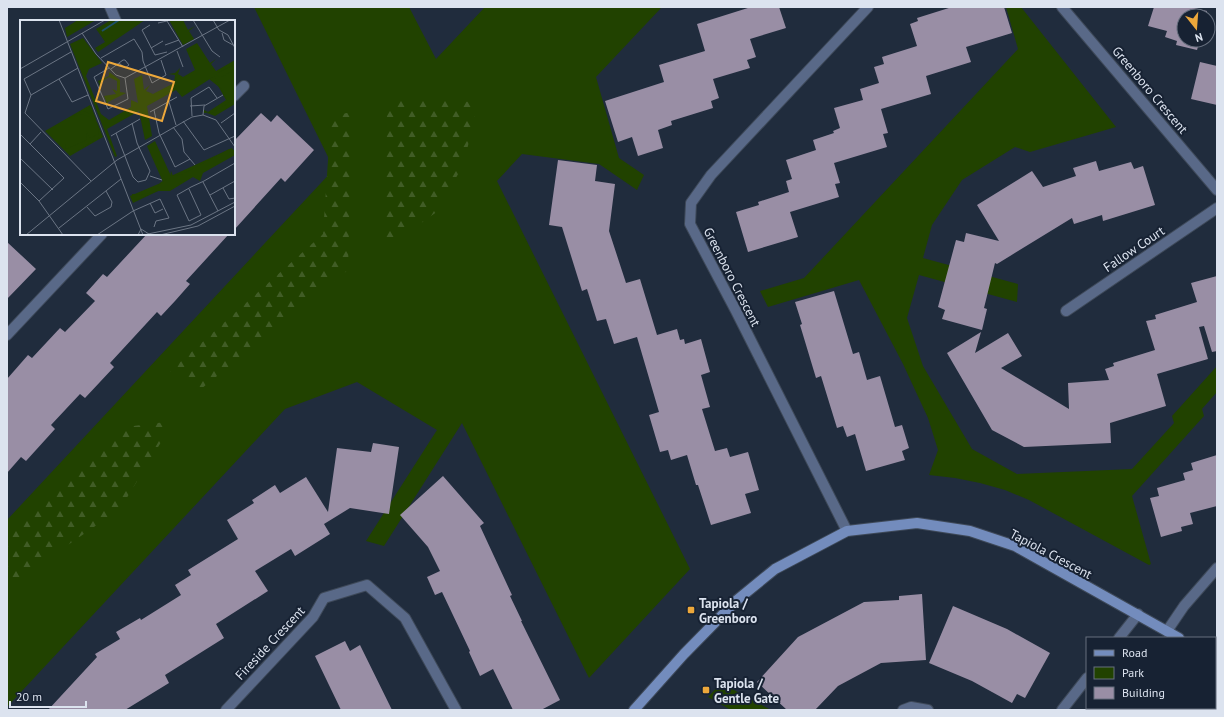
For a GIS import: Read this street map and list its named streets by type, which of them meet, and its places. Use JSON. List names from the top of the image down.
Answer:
{
  "streets": {
    "street": [
      "Greenboro Crescent",
      "Fallow Court",
      "Tapiola Crescent",
      "Fireside Crescent"
    ]
  },
  "crossings": [
    ["Greenboro Crescent", "Tapiola Crescent"]
  ],
  "places": {
    "transit": ["Tapiola / Greenboro", "Tapiola / Gentle Gate"]
  },
  "legend": ["Road", "Park", "Building"],
  "scale_bar": "20 m",
  "north": "bottom"
}
